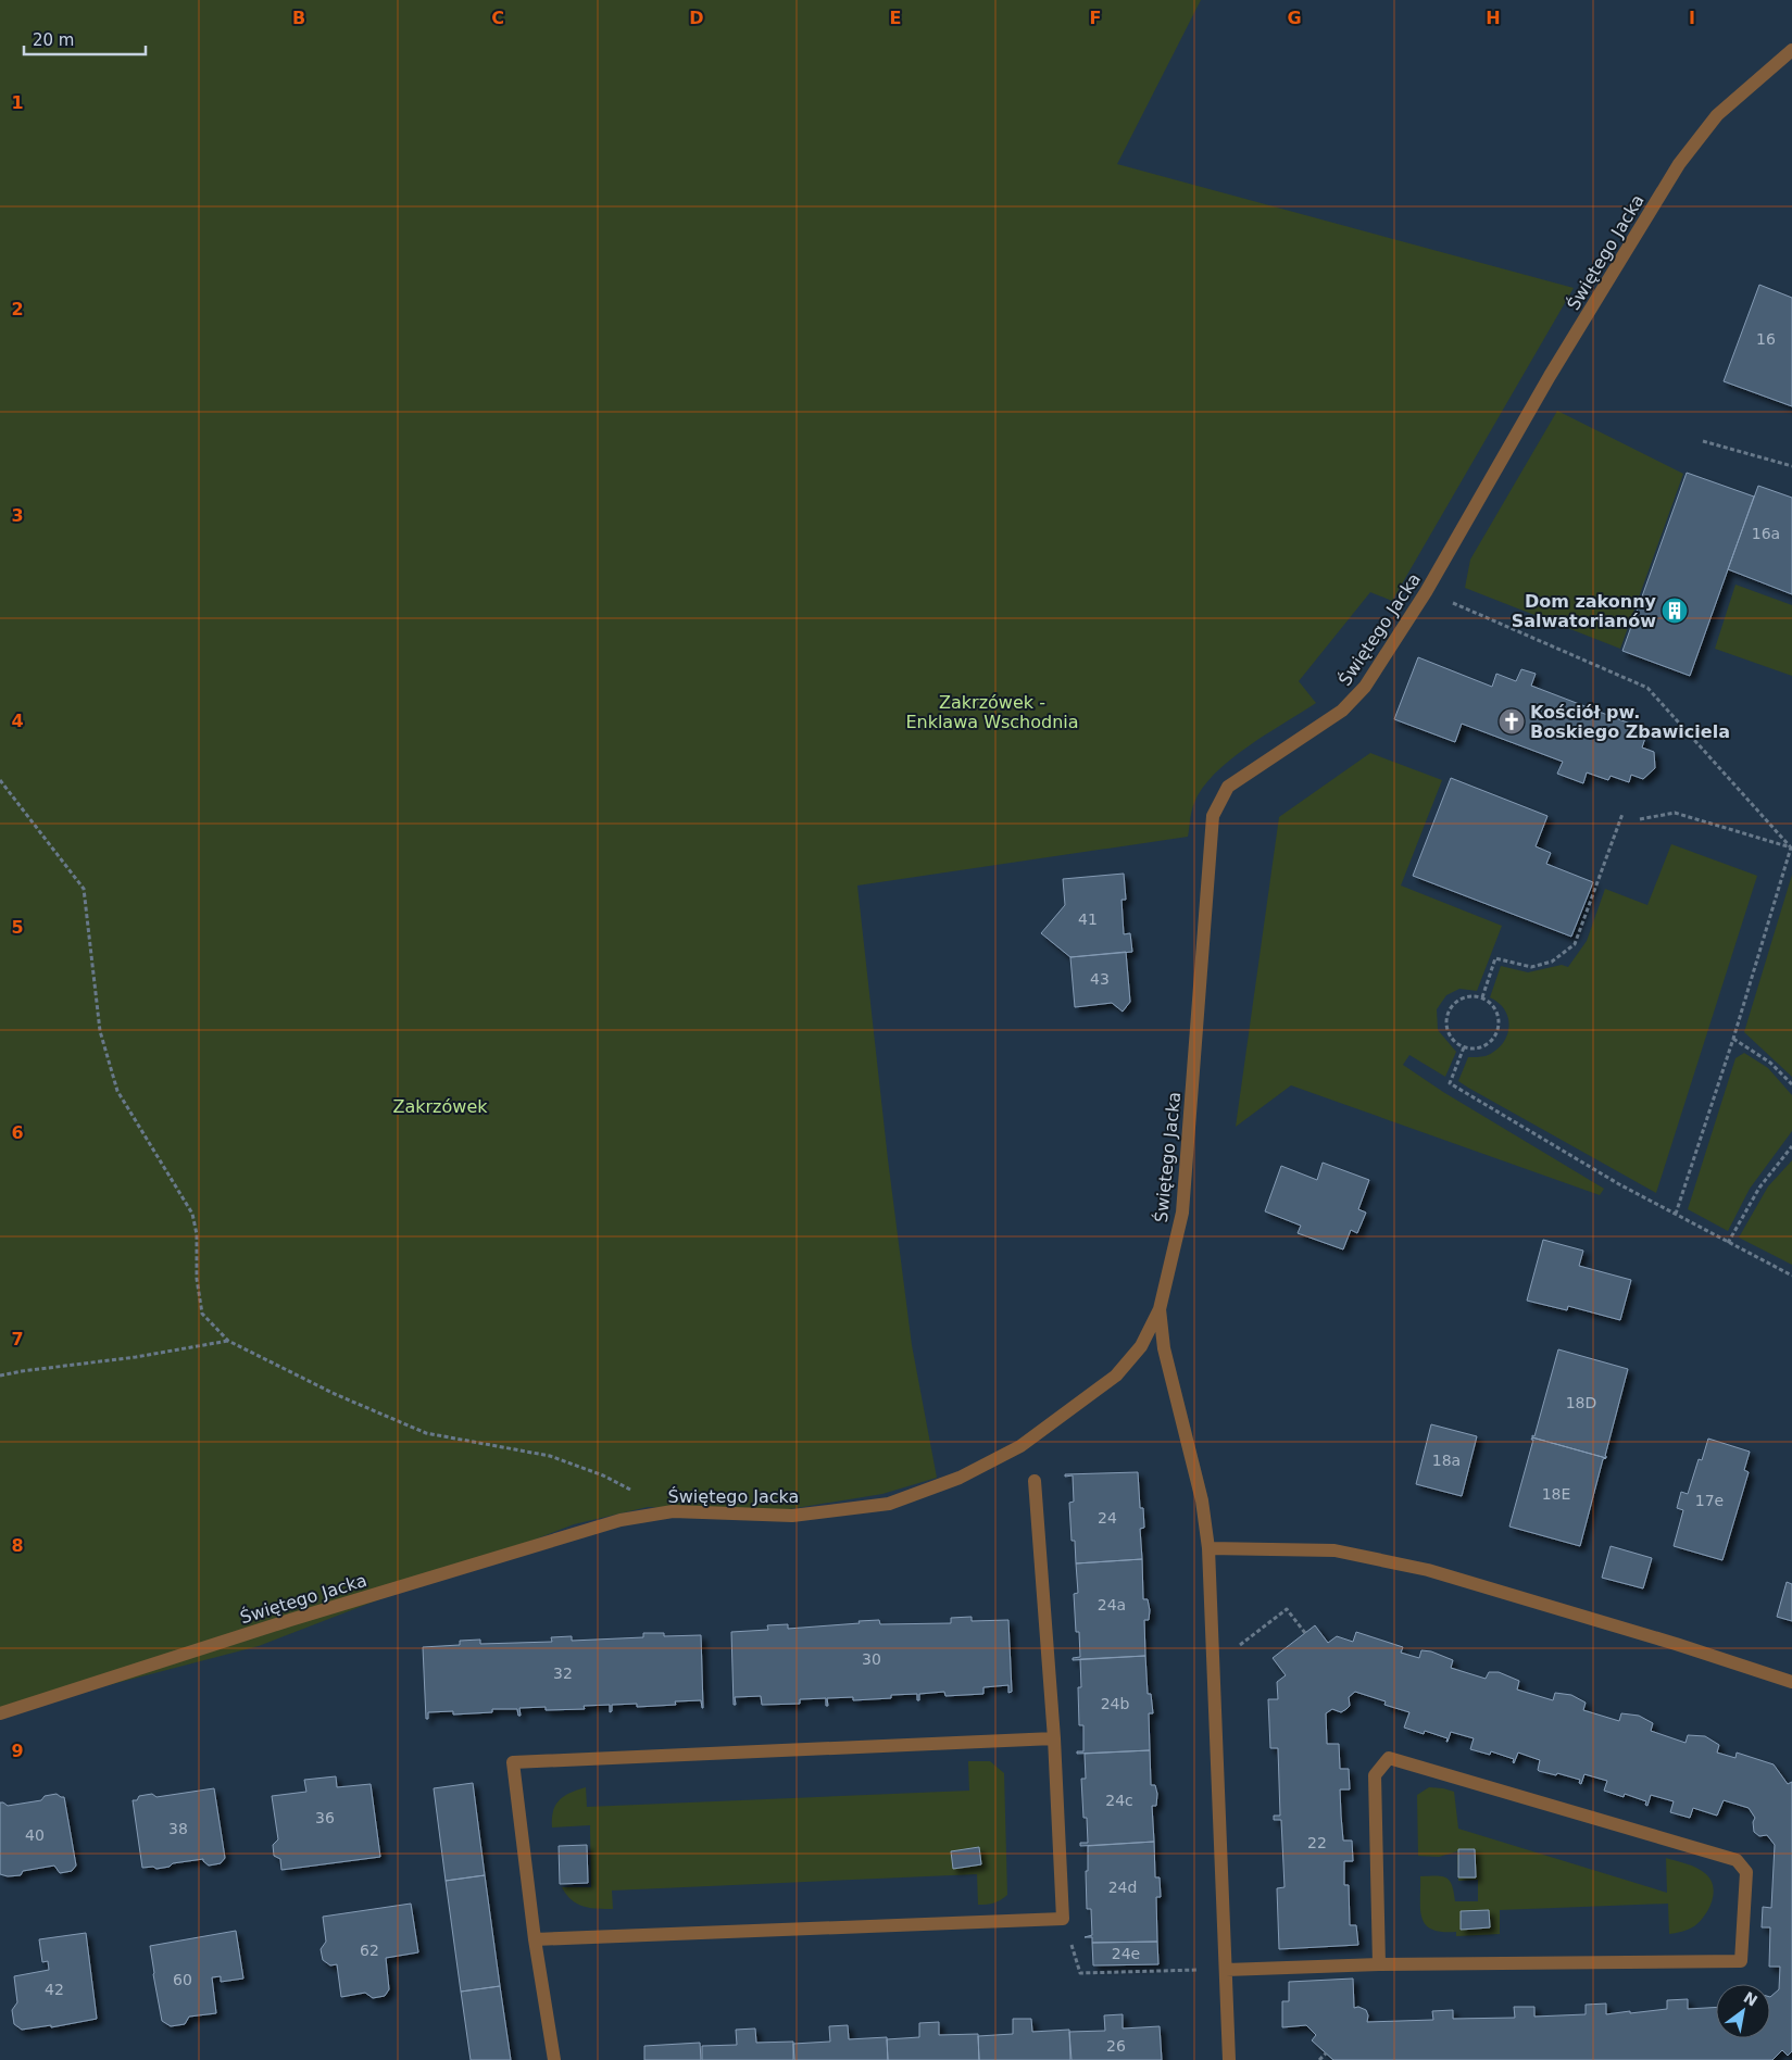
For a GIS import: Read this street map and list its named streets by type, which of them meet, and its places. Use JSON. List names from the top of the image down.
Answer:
{
  "streets": {
    "street": ["Świętego Jacka"]
  },
  "parks": ["Zakrzówek - Enklawa Wschodnia", "Zakrzówek"],
  "places": {
    "building": ["Dom zakonny Salwatorianów"],
    "church": ["Kościół pw. Boskiego Zbawiciela"]
  },
  "house_numbers": [
    "16",
    "16a",
    "41",
    "43",
    "18D",
    "18a",
    "18E",
    "17e",
    "24",
    "24a",
    "30",
    "32",
    "24b",
    "24c",
    "36",
    "38",
    "40",
    "22",
    "24d",
    "62",
    "24e",
    "60",
    "42",
    "26"
  ],
  "scale_bar": "20 m",
  "north": "top right",
  "grid": {
    "columns": [
      "B",
      "C",
      "D",
      "E",
      "F",
      "G",
      "H",
      "I"
    ],
    "rows": [
      "1",
      "2",
      "3",
      "4",
      "5",
      "6",
      "7",
      "8",
      "9"
    ]
  }
}
